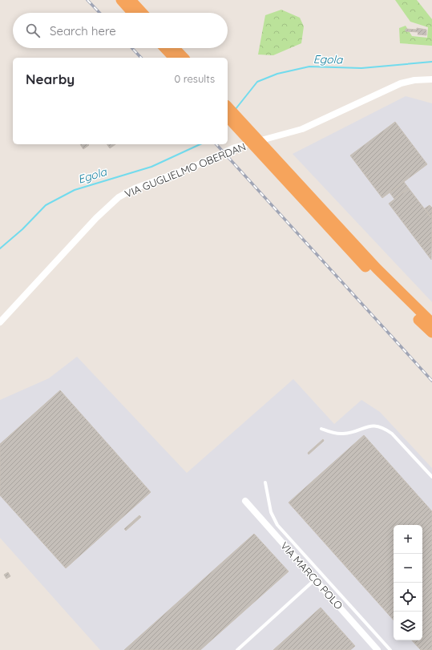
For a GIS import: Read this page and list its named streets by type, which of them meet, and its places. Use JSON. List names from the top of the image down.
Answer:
{
  "streets": {
    "street": ["VIA GUGLIELMO OBERDAN", "VIA MARCO POLO"]
  },
  "water": ["Egola"],
  "page": {
    "search": "Search here",
    "heading": ["Nearby", "0 results"],
    "map_buttons": ["+", "−"]
  }
}
